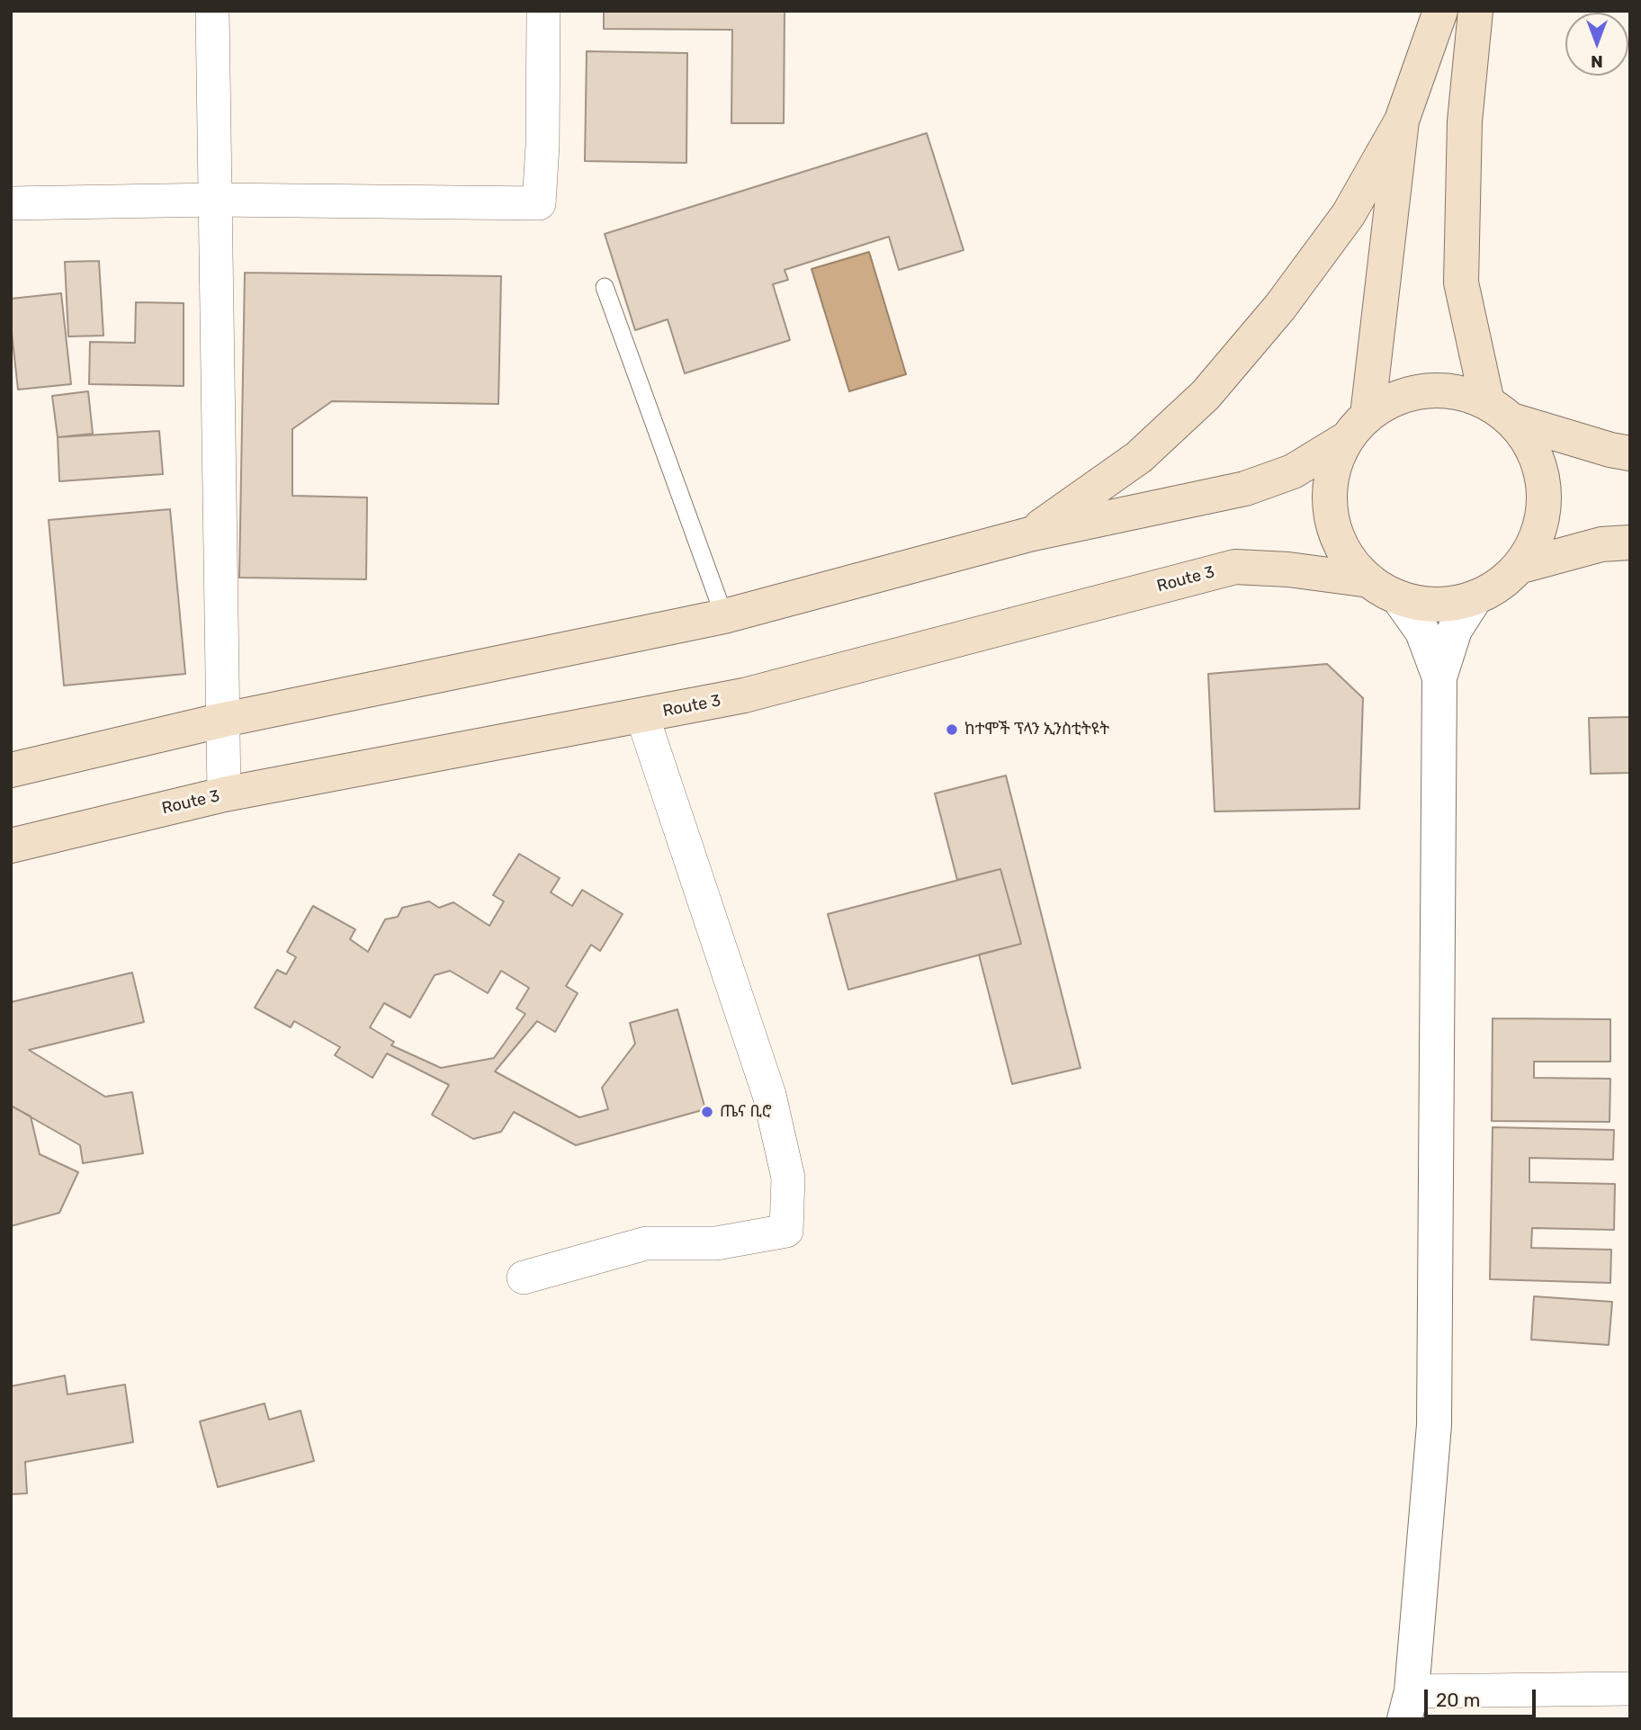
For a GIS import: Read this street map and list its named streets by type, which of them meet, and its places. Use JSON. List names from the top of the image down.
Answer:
{
  "streets": {
    "main road": ["Route 3"]
  },
  "places": ["ከተሞች ፕላን ኢንስቲትዩት", "ጤና ቢሮ"],
  "scale_bar": "20 m",
  "north": "bottom"
}
